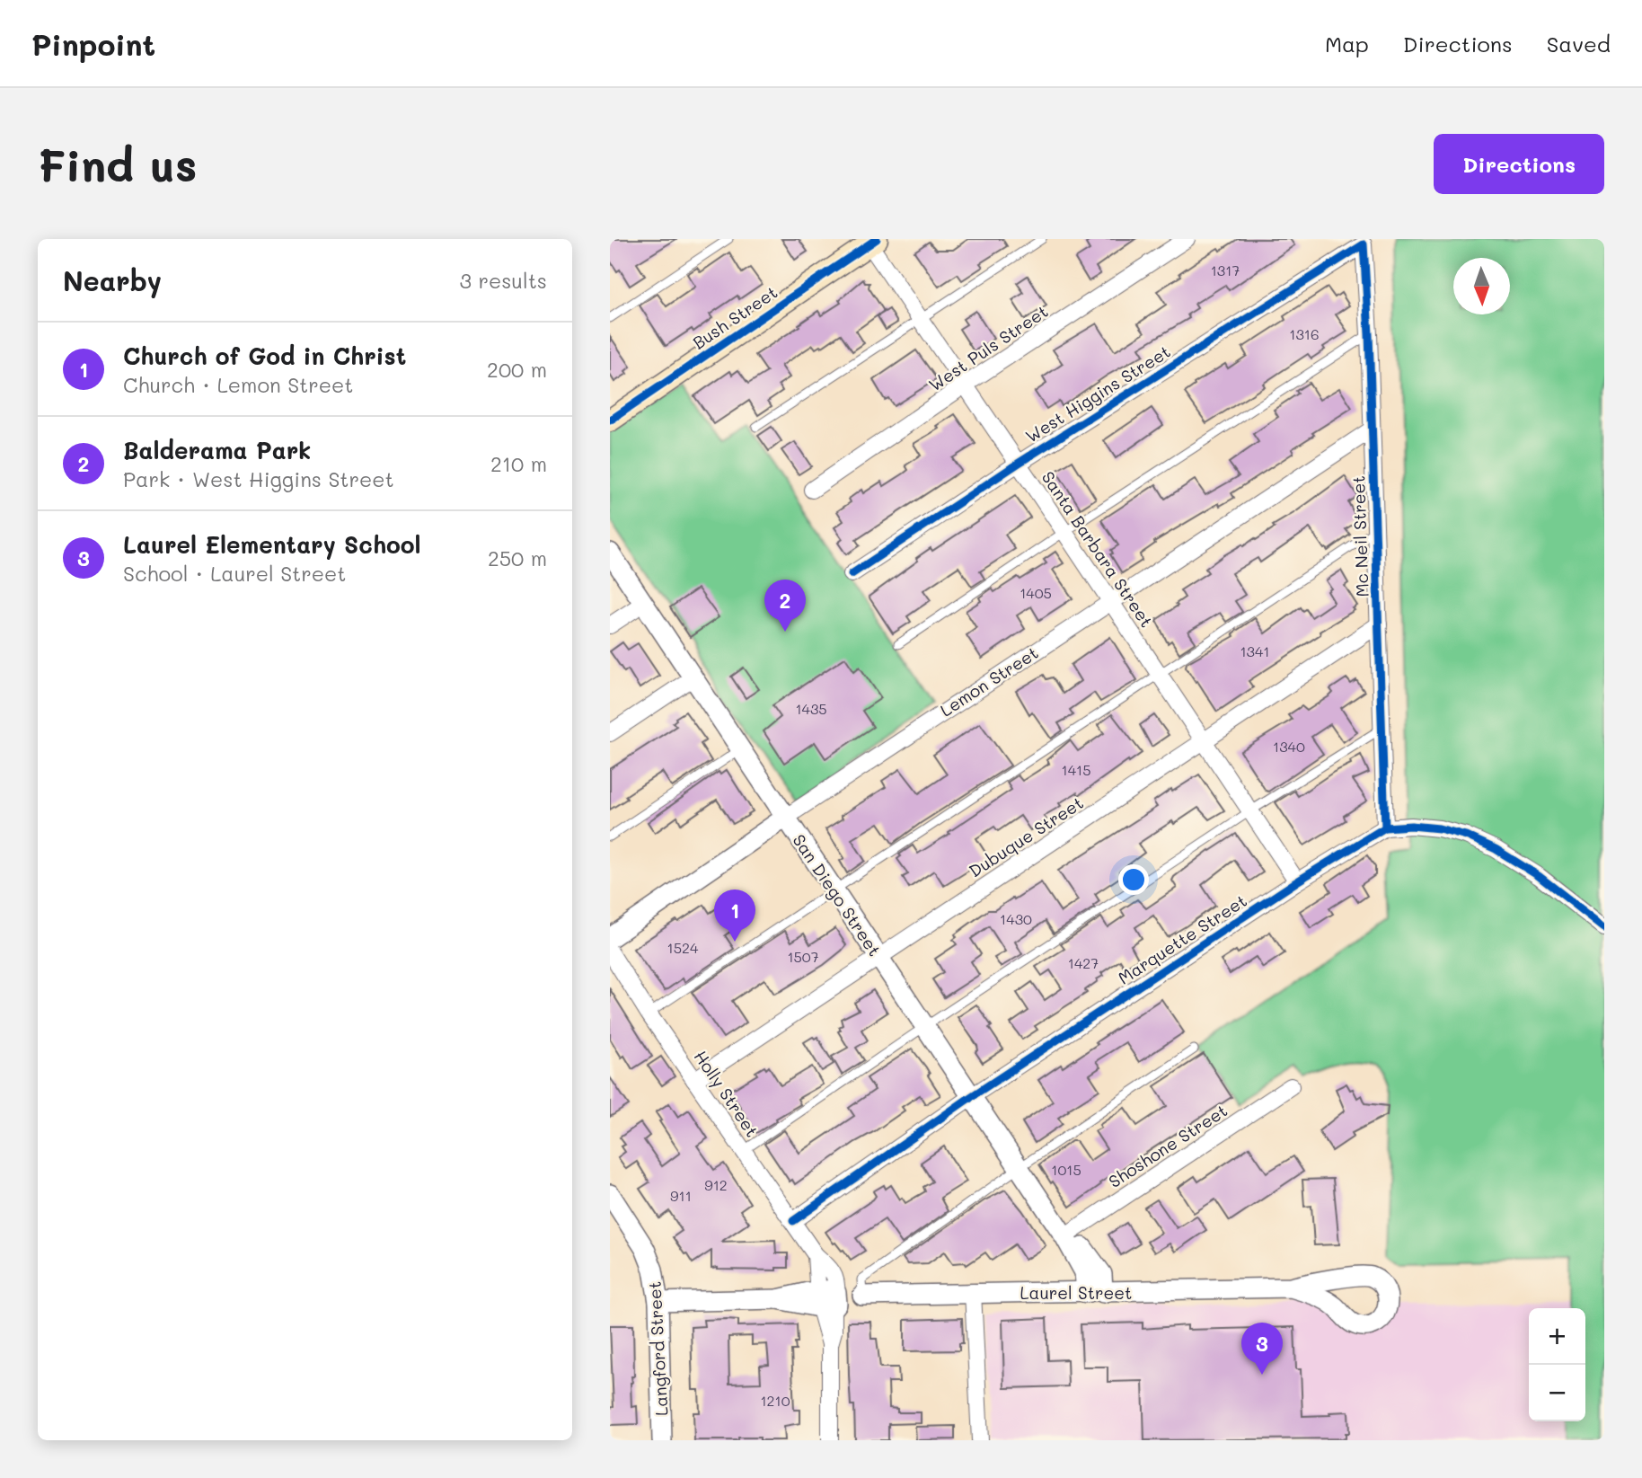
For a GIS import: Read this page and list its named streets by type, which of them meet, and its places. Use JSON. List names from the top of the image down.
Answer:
{
  "streets": {
    "main road": ["Bush Street"],
    "street": [
      "West Puls Street",
      "West Higgins Street",
      "Mc Neil Street",
      "Santa Barbara Street",
      "Lemon Street",
      "Dubuque Street",
      "San Diego Street",
      "Marquette Street",
      "Holly Street",
      "Shoshone Street",
      "Laurel Street",
      "Langford Street"
    ]
  },
  "crossings": [
    ["Bush Street", "Santa Barbara Street"],
    ["West Puls Street", "Santa Barbara Street"],
    ["West Higgins Street", "Mc Neil Street"],
    ["West Higgins Street", "Santa Barbara Street"],
    ["Mc Neil Street", "Lemon Street"],
    ["Mc Neil Street", "Dubuque Street"],
    ["Mc Neil Street", "Marquette Street"],
    ["Santa Barbara Street", "Lemon Street"],
    ["Santa Barbara Street", "Dubuque Street"],
    ["Santa Barbara Street", "Marquette Street"],
    ["Lemon Street", "San Diego Street"],
    ["Dubuque Street", "San Diego Street"],
    ["Dubuque Street", "Holly Street"],
    ["San Diego Street", "Marquette Street"],
    ["San Diego Street", "Shoshone Street"],
    ["San Diego Street", "Laurel Street"],
    ["Marquette Street", "Holly Street"],
    ["Holly Street", "Laurel Street"],
    ["Laurel Street", "Langford Street"]
  ],
  "house_numbers": [
    "1317",
    "1316",
    "1405",
    "1341",
    "1435",
    "1340",
    "1415",
    "1430",
    "1524",
    "1507",
    "1427",
    "1015",
    "912",
    "911",
    "1210"
  ],
  "north": "bottom",
  "page": {
    "header": "Pinpoint",
    "nav": ["Map", "Directions", "Saved"],
    "buttons": "Directions",
    "title": "Find us",
    "heading": ["Nearby", "3 results"],
    "list": [
      {
        "mark": "1",
        "name": "Church of God in Christ",
        "note": "Church · Lemon Street",
        "value": "200 m"
      },
      {
        "mark": "2",
        "name": "Balderama Park",
        "note": "Park · West Higgins Street",
        "value": "210 m"
      },
      {
        "mark": "3",
        "name": "Laurel Elementary School",
        "note": "School · Laurel Street",
        "value": "250 m"
      }
    ],
    "pins": ["2", "1", "3"],
    "map_buttons": ["+", "−"]
  }
}
